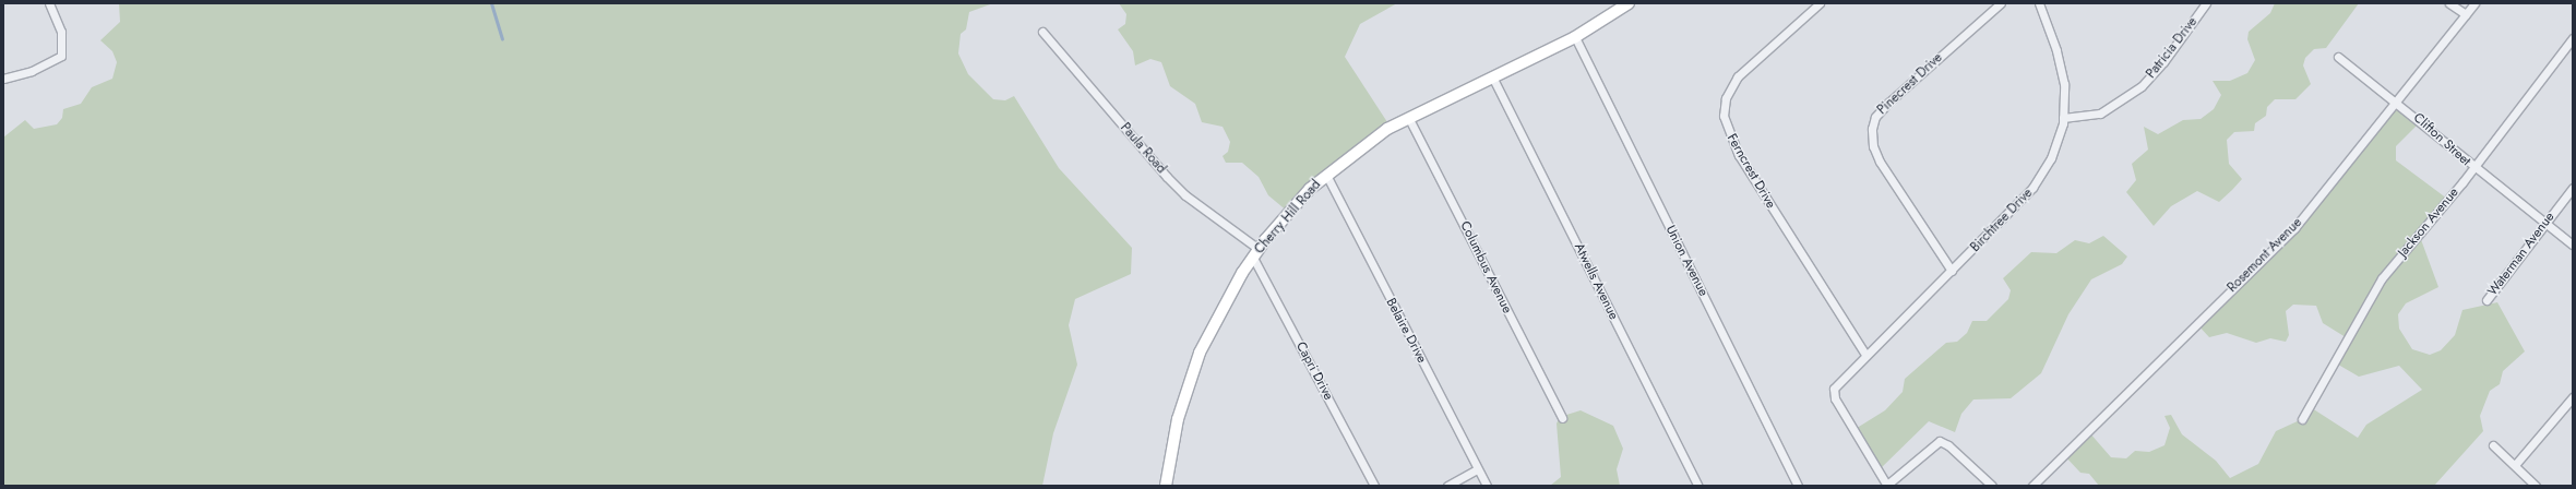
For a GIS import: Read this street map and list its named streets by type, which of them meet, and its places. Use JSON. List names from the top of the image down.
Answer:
{
  "streets": {
    "main road": ["Cherry Hill Road"],
    "street": [
      "Patricia Drive",
      "Pinecrest Drive",
      "Clifton Street",
      "Paula Road",
      "Ferncrest Drive",
      "Birchtree Drive",
      "Jackson Avenue",
      "Waterman Avenue",
      "Rosemont Avenue",
      "Union Avenue",
      "Columbus Avenue",
      "Atwells Avenue",
      "Belaire Drive",
      "Capri Drive"
    ]
  },
  "crossings": [
    ["Patricia Drive", "Birchtree Drive"],
    ["Pinecrest Drive", "Birchtree Drive"],
    ["Clifton Street", "Jackson Avenue"],
    ["Clifton Street", "Waterman Avenue"],
    ["Clifton Street", "Rosemont Avenue"],
    ["Paula Road", "Cherry Hill Road"],
    ["Paula Road", "Capri Drive"],
    ["Ferncrest Drive", "Birchtree Drive"],
    ["Cherry Hill Road", "Union Avenue"],
    ["Cherry Hill Road", "Columbus Avenue"],
    ["Cherry Hill Road", "Atwells Avenue"],
    ["Cherry Hill Road", "Belaire Drive"],
    ["Cherry Hill Road", "Capri Drive"]
  ]
}
